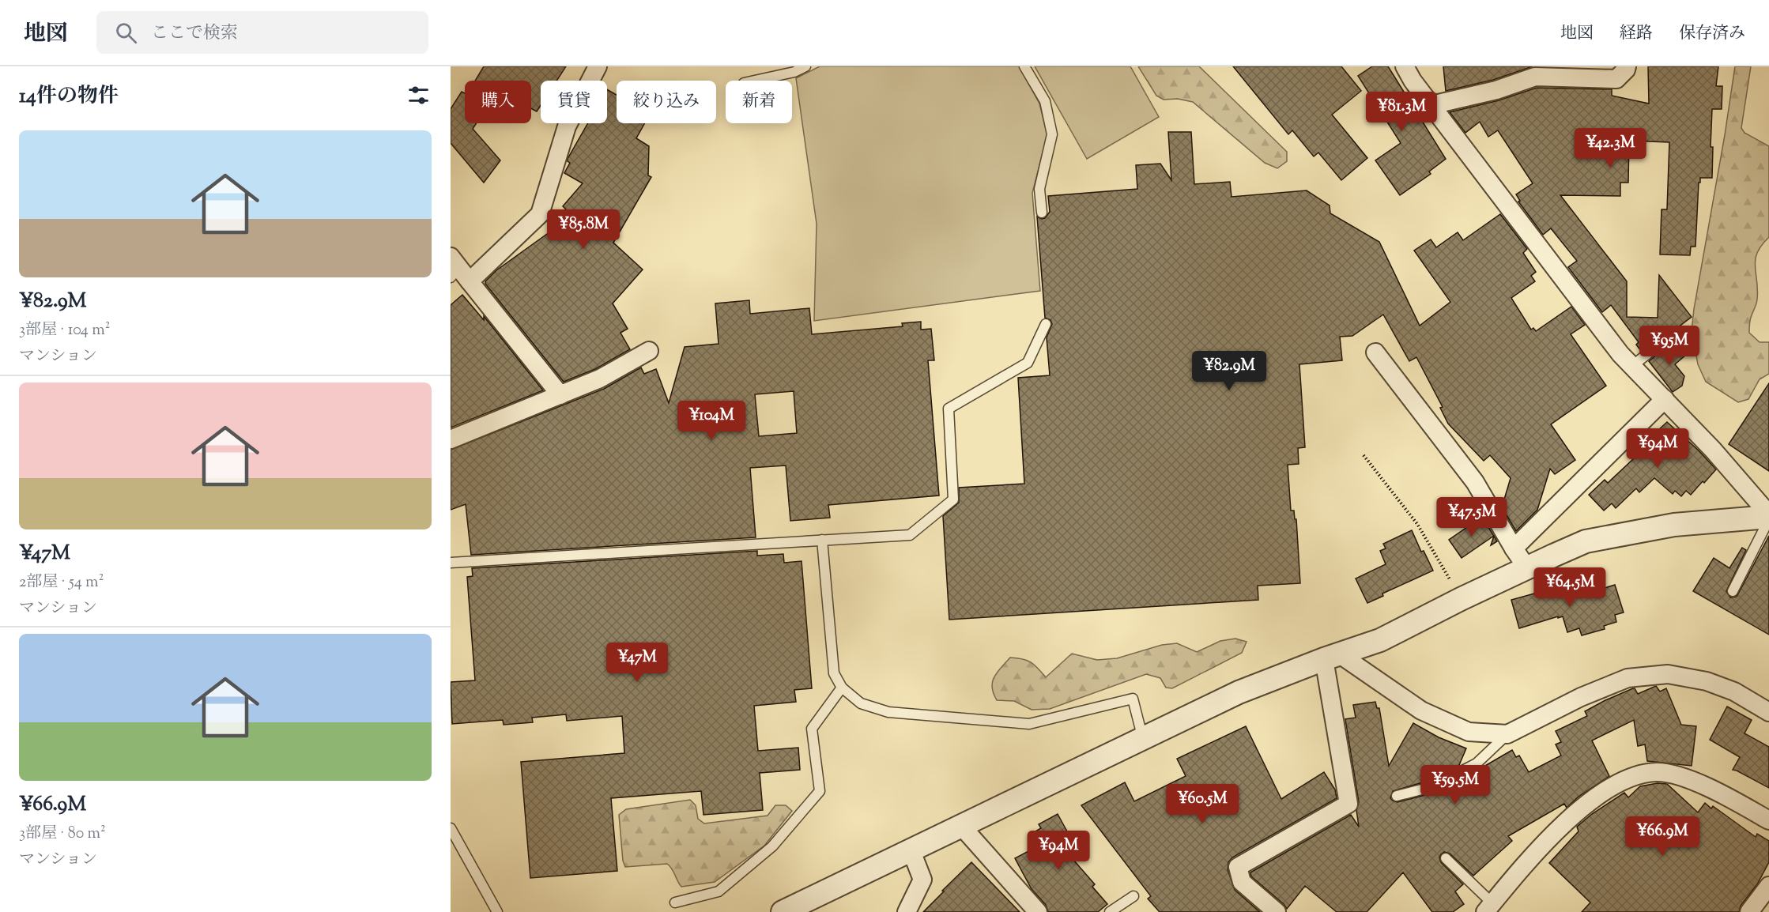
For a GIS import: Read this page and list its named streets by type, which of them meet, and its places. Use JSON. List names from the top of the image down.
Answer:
{
  "page": {
    "header": "地図",
    "search": "ここで検索",
    "nav": ["地図", "経路", "保存済み"],
    "heading": "14件の物件",
    "chip": [
      "購入",
      "賃貸",
      "絞り込み",
      "新着"
    ],
    "price": [
      "¥81.3M",
      "¥42.3M",
      "¥85.8M",
      "¥95M",
      "¥82.9M",
      "¥104M",
      "¥94M",
      "¥47.5M",
      "¥64.5M",
      "¥47M",
      "¥59.5M",
      "¥60.5M",
      "¥66.9M",
      "¥94M"
    ],
    "list": [
      {
        "name": "¥82.9M",
        "note": "3部屋 · 104 m² · マンション"
      },
      {
        "name": "¥47M",
        "note": "2部屋 · 54 m² · マンション"
      },
      {
        "name": "¥66.9M",
        "note": "3部屋 · 80 m² · マンション"
      }
    ]
  }
}
